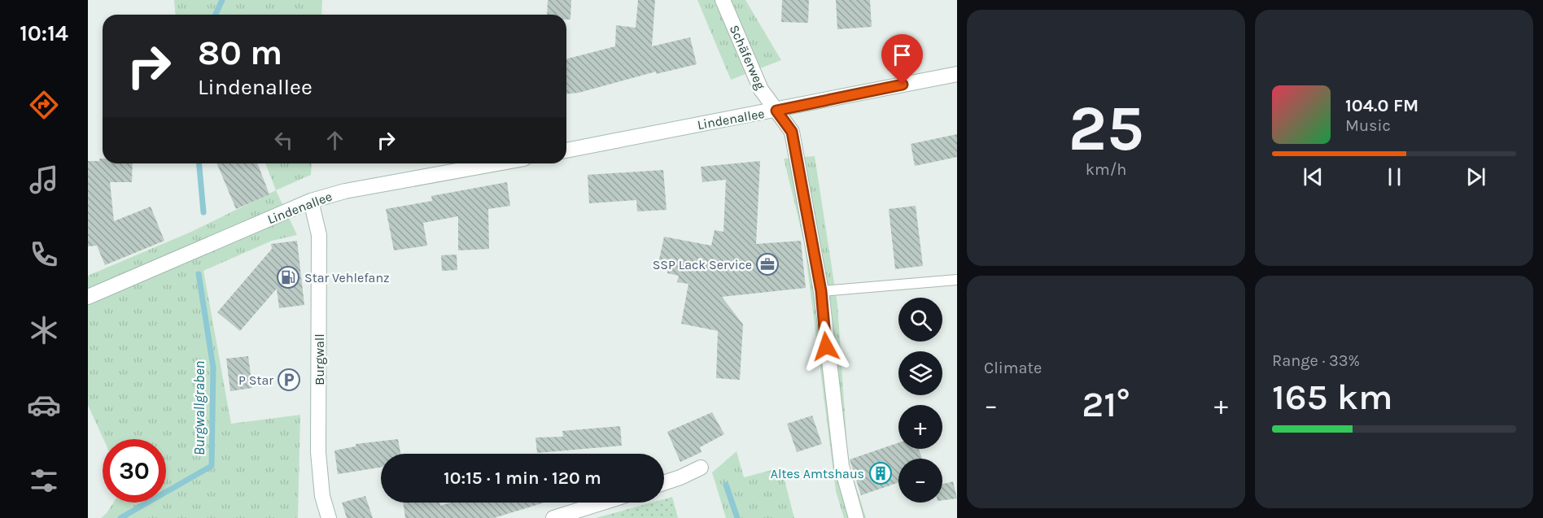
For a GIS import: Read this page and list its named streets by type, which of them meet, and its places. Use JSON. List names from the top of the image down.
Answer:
{
  "streets": {
    "street": ["Schäferweg", "Lindenallee", "Burgwall"]
  },
  "crossings": [
    ["Schäferweg", "Lindenallee"],
    ["Lindenallee", "Burgwall"]
  ],
  "water": ["Burgwallgraben"],
  "places": {
    "office": ["SSP Lack Service"],
    "fuel station": ["Star Vehlefanz"],
    "parking": ["P Star"],
    "building": ["Altes Amtshaus"]
  },
  "page": {
    "tabs": "10:14",
    "tile": [
      ["25", "km/h"],
      "Climate",
      ["Range · 33%", "165 km"]
    ],
    "turn": ["80 m", "Lindenallee"],
    "song": ["104.0 FM", "Music"],
    "map_buttons": ["+", "−"],
    "heat": ["−", "21°", "+"],
    "limit": "30",
    "trip": "10:15 · 1 min · 120 m"
  }
}
